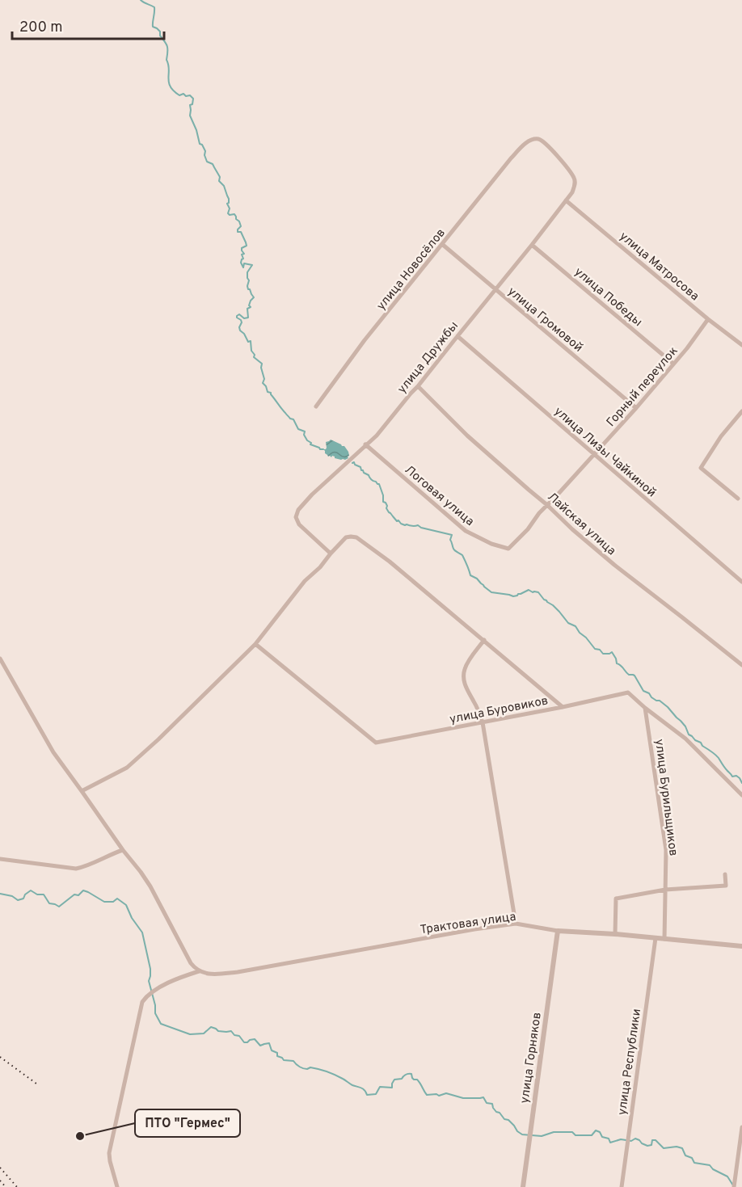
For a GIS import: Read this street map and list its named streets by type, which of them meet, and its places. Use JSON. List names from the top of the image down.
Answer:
{
  "streets": {
    "street": [
      "улица Матросова",
      "улица Новосёлов",
      "улица Победы",
      "улица Громовой",
      "улица Дружбы",
      "Горный переулок",
      "улица Лизы Чайкиной",
      "Логовая улица",
      "Лайская улица",
      "улица Буровиков",
      "улица Бурильщиков",
      "Трактовая улица",
      "улица Горняков",
      "улица Республики"
    ]
  },
  "crossings": [
    ["улица Матросова", "улица Дружбы"],
    ["улица Матросова", "Горный переулок"],
    ["улица Новосёлов", "улица Громовой"],
    ["улица Новосёлов", "улица Дружбы"],
    ["улица Победы", "улица Дружбы"],
    ["улица Победы", "Горный переулок"],
    ["улица Громовой", "улица Дружбы"],
    ["улица Громовой", "Горный переулок"],
    ["улица Дружбы", "улица Лизы Чайкиной"],
    ["улица Дружбы", "Логовая улица"],
    ["улица Дружбы", "Лайская улица"],
    ["Горный переулок", "улица Лизы Чайкиной"],
    ["Горный переулок", "Логовая улица"],
    ["Горный переулок", "Лайская улица"],
    ["улица Буровиков", "улица Бурильщиков"],
    ["улица Бурильщиков", "Трактовая улица"],
    ["Трактовая улица", "улица Горняков"],
    ["Трактовая улица", "улица Республики"]
  ],
  "places": ["ПТО \"Гермес\""],
  "scale_bar": "200 m"
}
